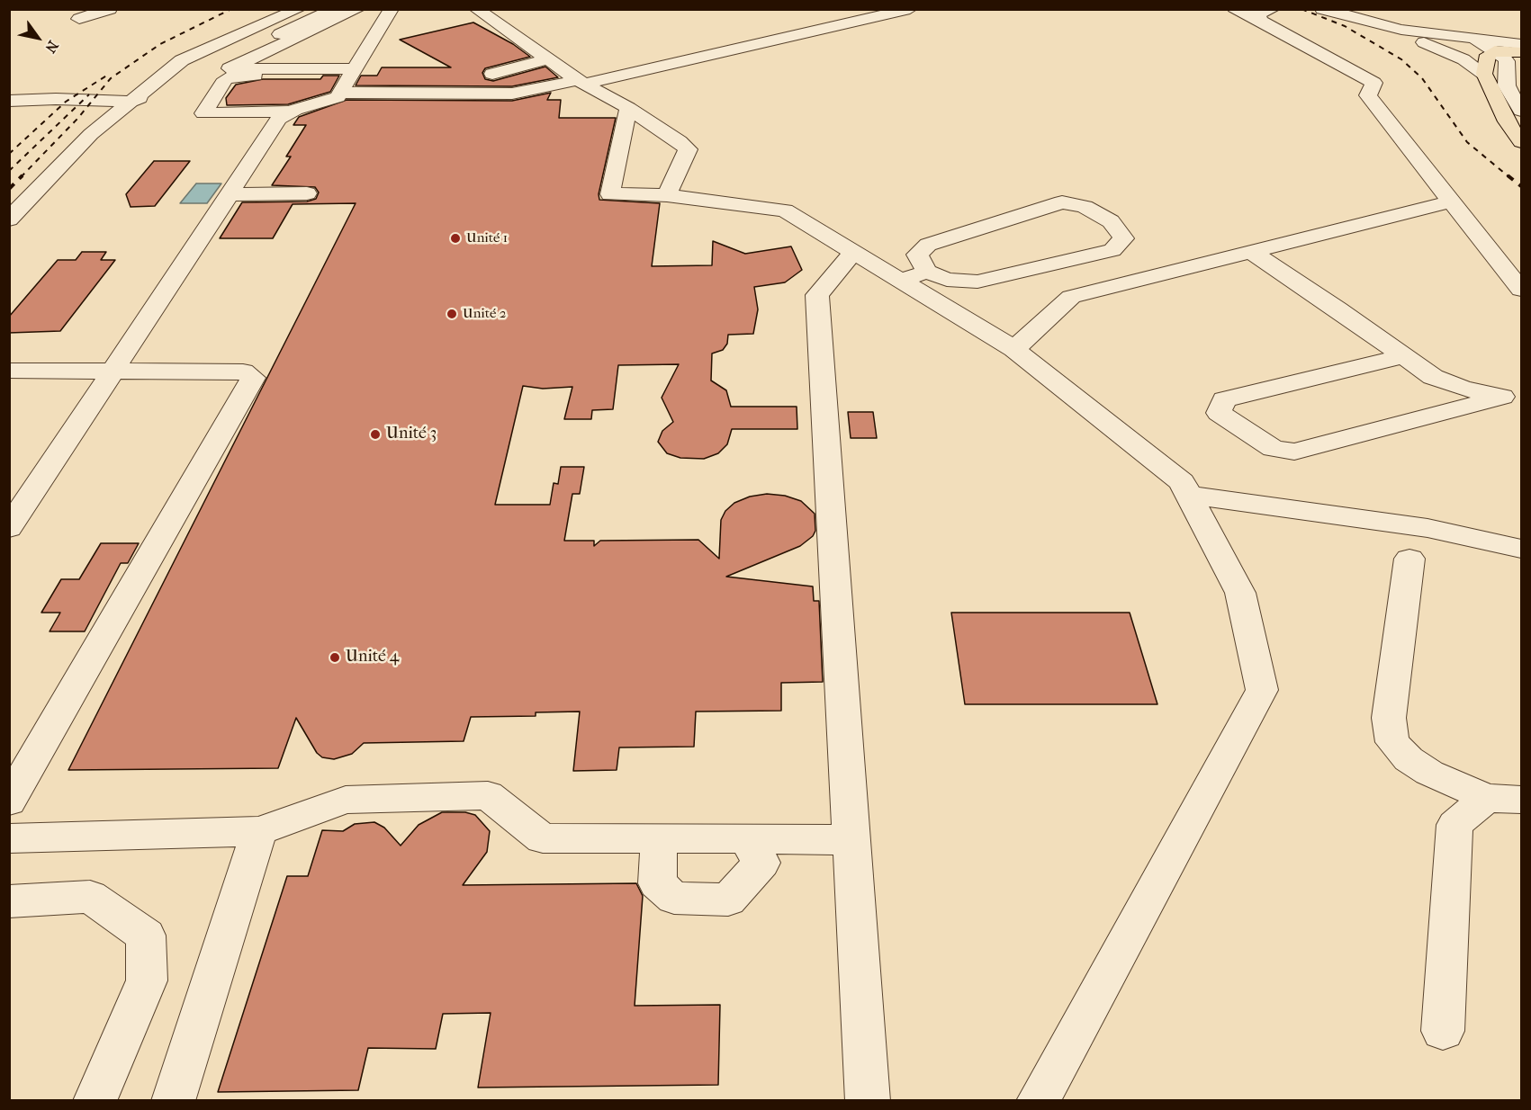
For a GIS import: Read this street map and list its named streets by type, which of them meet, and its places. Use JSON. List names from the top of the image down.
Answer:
{
  "places": [
    "Unité 1",
    "Unité 2",
    "Unité 3",
    "Unité 4"
  ],
  "north": "bottom right"
}
